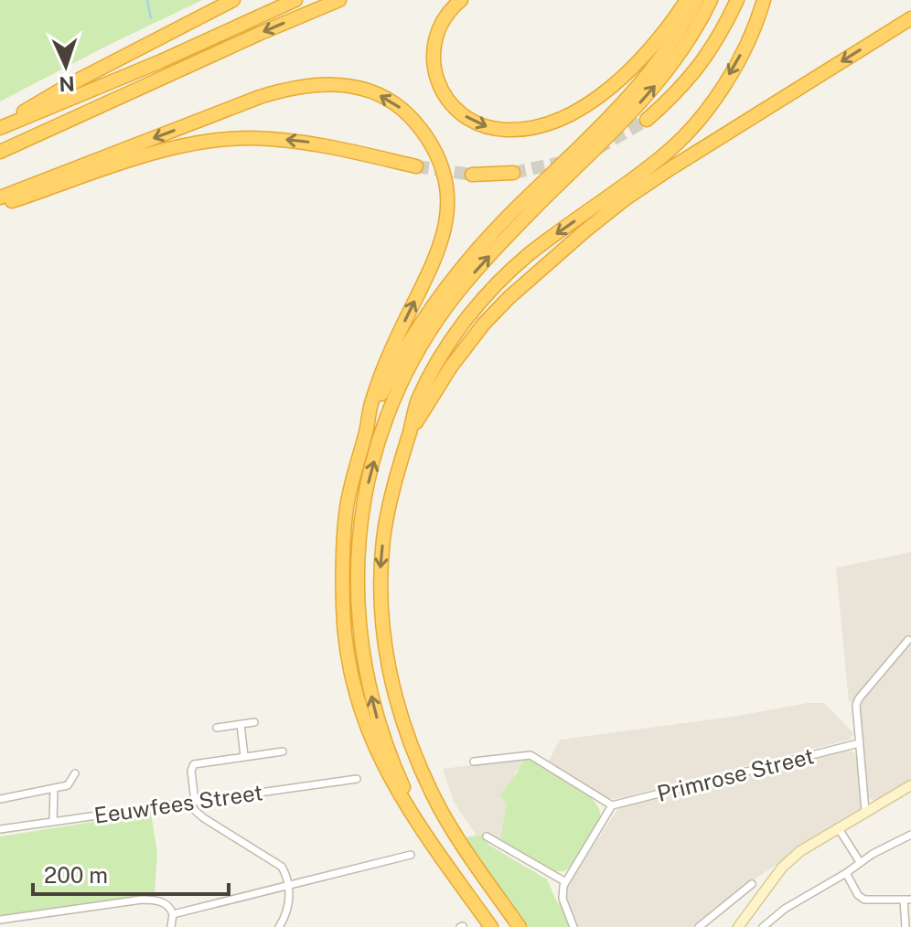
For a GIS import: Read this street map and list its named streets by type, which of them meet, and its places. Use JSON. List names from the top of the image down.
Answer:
{
  "streets": {
    "street": ["Primrose Street", "Eeuwfees Street"]
  },
  "scale_bar": "200 m",
  "north": "bottom"
}
